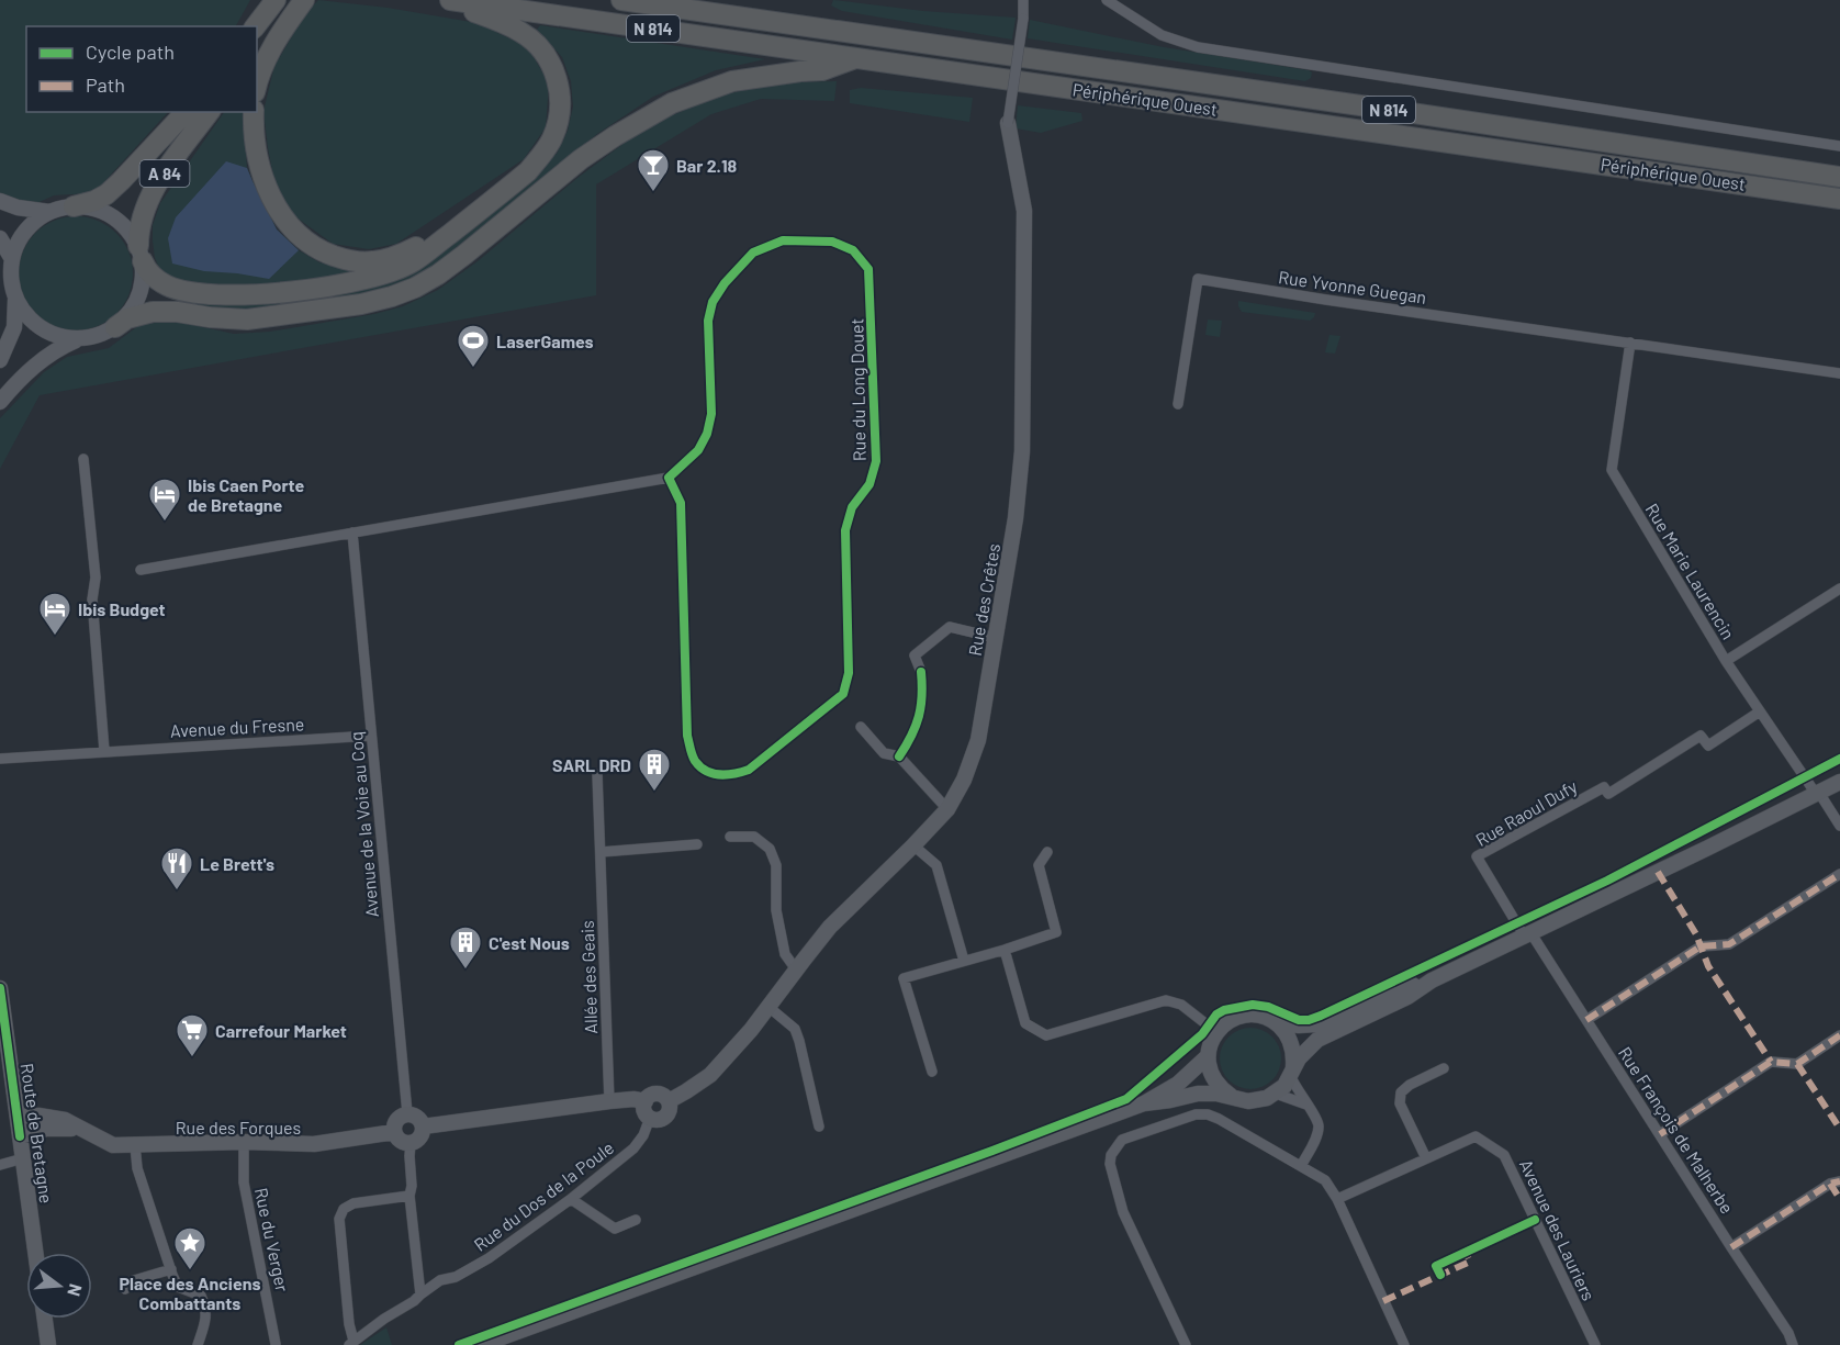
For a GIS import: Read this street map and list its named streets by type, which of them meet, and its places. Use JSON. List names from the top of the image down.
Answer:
{
  "streets": {
    "highway": ["N 814", "Périphérique Ouest", "A 84"],
    "street": [
      "Rue Yvonne Guegan",
      "Rue du Long Douet",
      "Rue Marie Laurencin",
      "Rue des Crêtes",
      "Avenue du Fresne",
      "Rue Raoul Dufy",
      "Avenue de la Voie au Coq",
      "Allée des Geais",
      "Rue des Forques",
      "Rue François de Malherbe",
      "Route de Bretagne",
      "Rue du Dos de la Poule",
      "Avenue des Lauriers",
      "Rue du Verger"
    ]
  },
  "crossings": [
    ["Rue Yvonne Guegan", "Rue Marie Laurencin"],
    ["Rue Marie Laurencin", "Rue Raoul Dufy"],
    ["Rue des Crêtes", "Rue du Dos de la Poule"],
    ["Avenue du Fresne", "Avenue de la Voie au Coq"],
    ["Rue Raoul Dufy", "Rue François de Malherbe"],
    ["Avenue de la Voie au Coq", "Rue des Forques"],
    ["Rue des Forques", "Route de Bretagne"],
    ["Rue des Forques", "Rue du Verger"]
  ],
  "places": {
    "bar": ["Bar 2.18"],
    "sports": ["LaserGames"],
    "hotel": ["Ibis Caen Porte de Bretagne", "Ibis Budget"],
    "building": ["SARL DRD", "C'est Nous"],
    "restaurant": ["Le Brett's"],
    "supermarket": ["Carrefour Market"],
    "place": ["Place des Anciens Combattants"]
  },
  "legend": ["Cycle path", "Path"],
  "north": "right"
}
